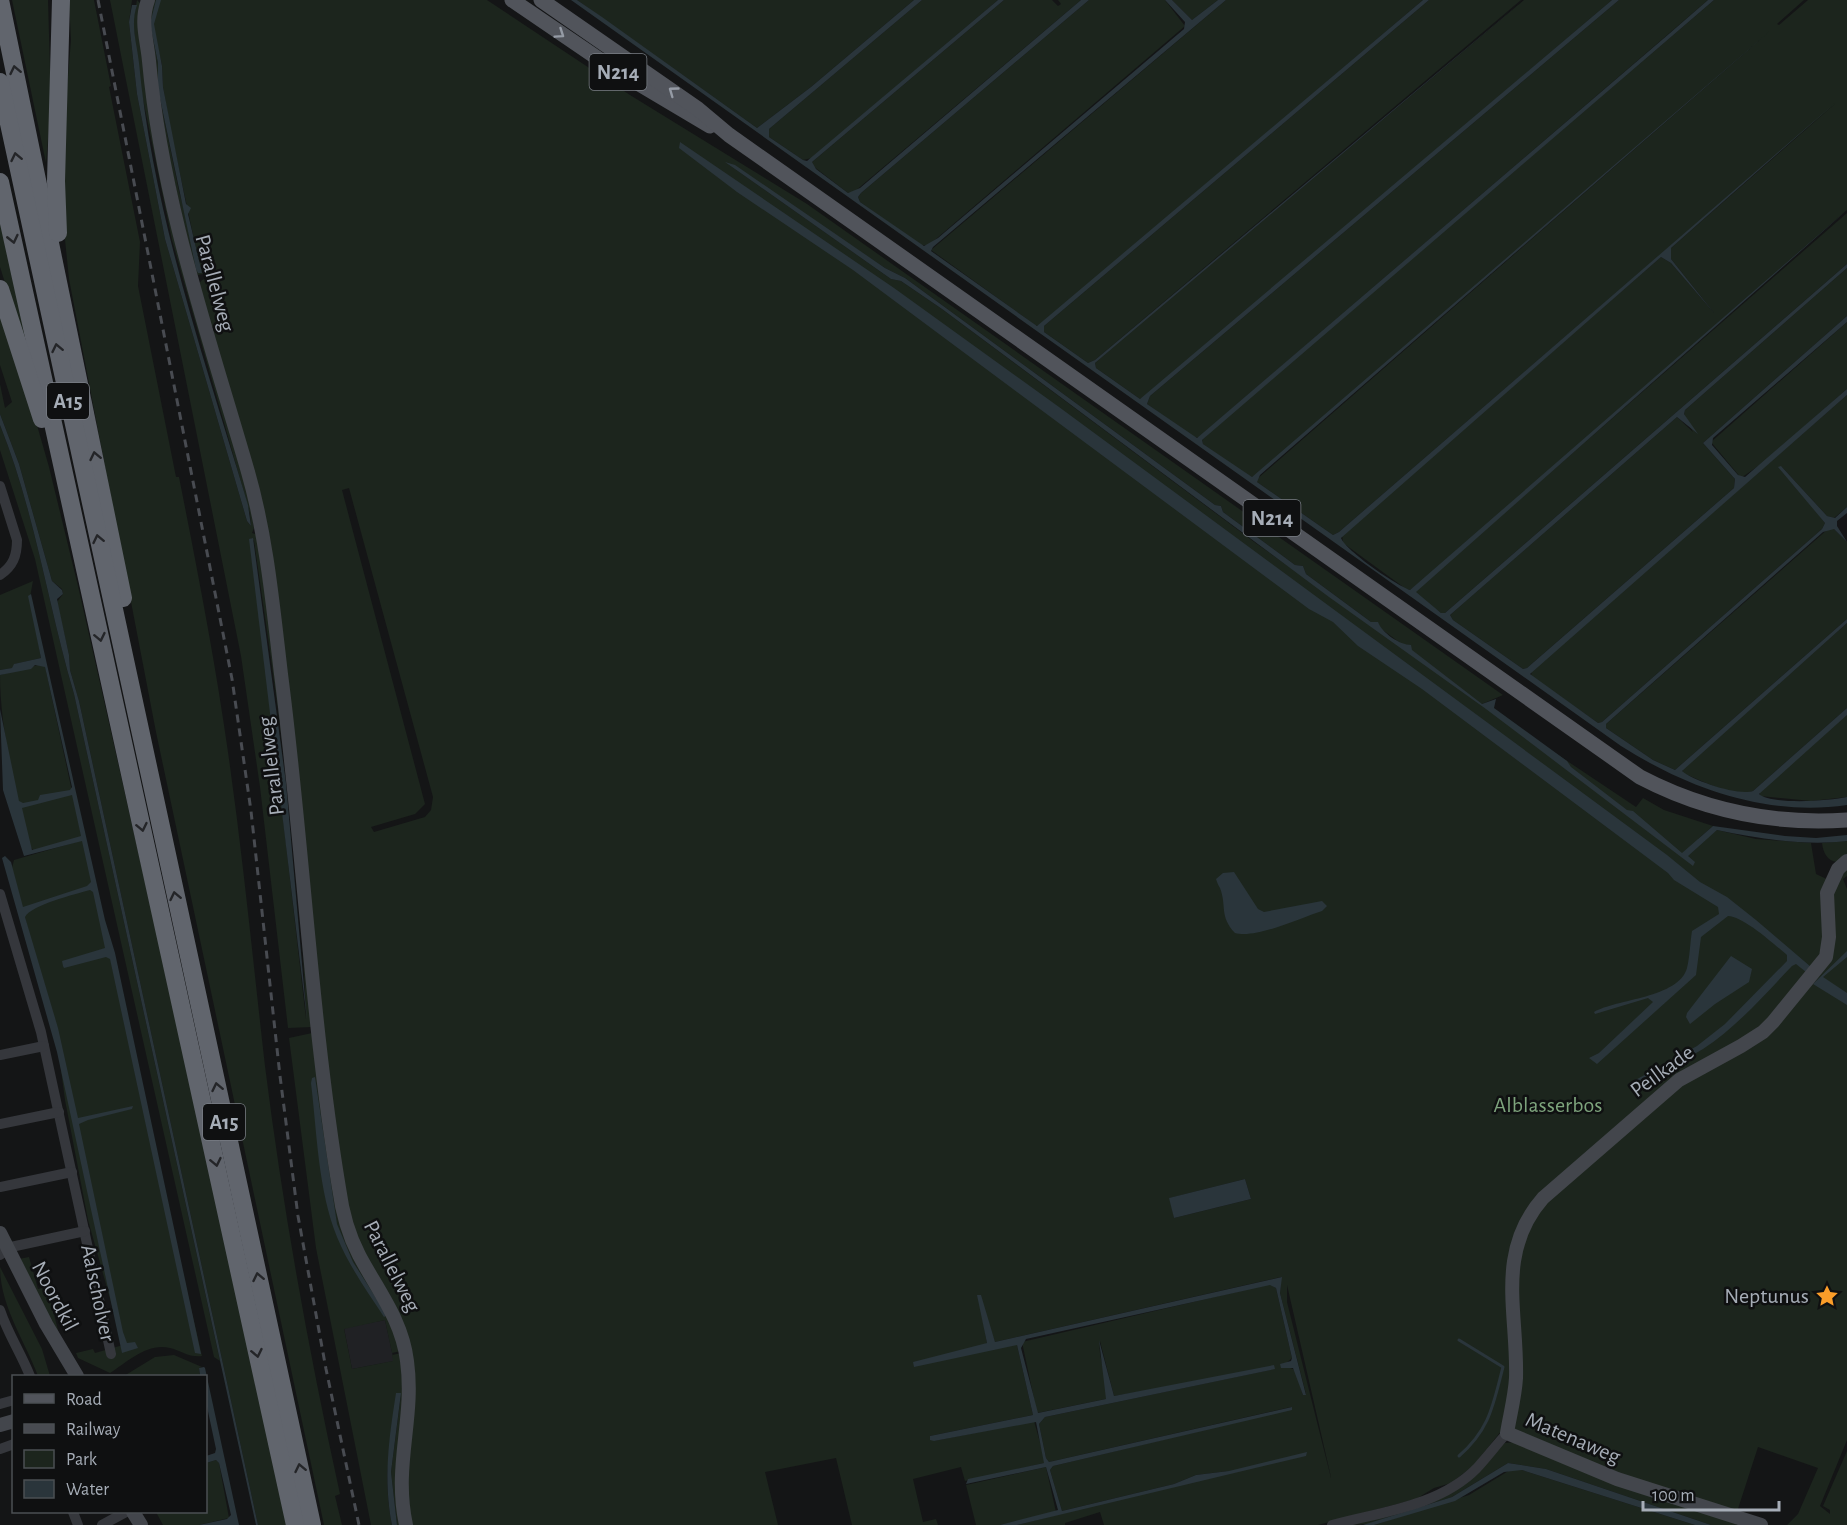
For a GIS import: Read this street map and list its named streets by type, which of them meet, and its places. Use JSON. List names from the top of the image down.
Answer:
{
  "streets": {
    "highway": ["A15"],
    "main road": ["N214"],
    "street": [
      "Parallelweg",
      "Peilkade",
      "Aalscholver",
      "Noordkil",
      "Matenaweg"
    ]
  },
  "crossings": [
    ["Peilkade", "Matenaweg"],
    ["Aalscholver", "Noordkil"]
  ],
  "parks": ["Alblasserbos"],
  "places": {
    "place": ["Neptunus"]
  },
  "legend": [
    "Road",
    "Railway",
    "Park",
    "Water"
  ],
  "scale_bar": "100 m"
}
